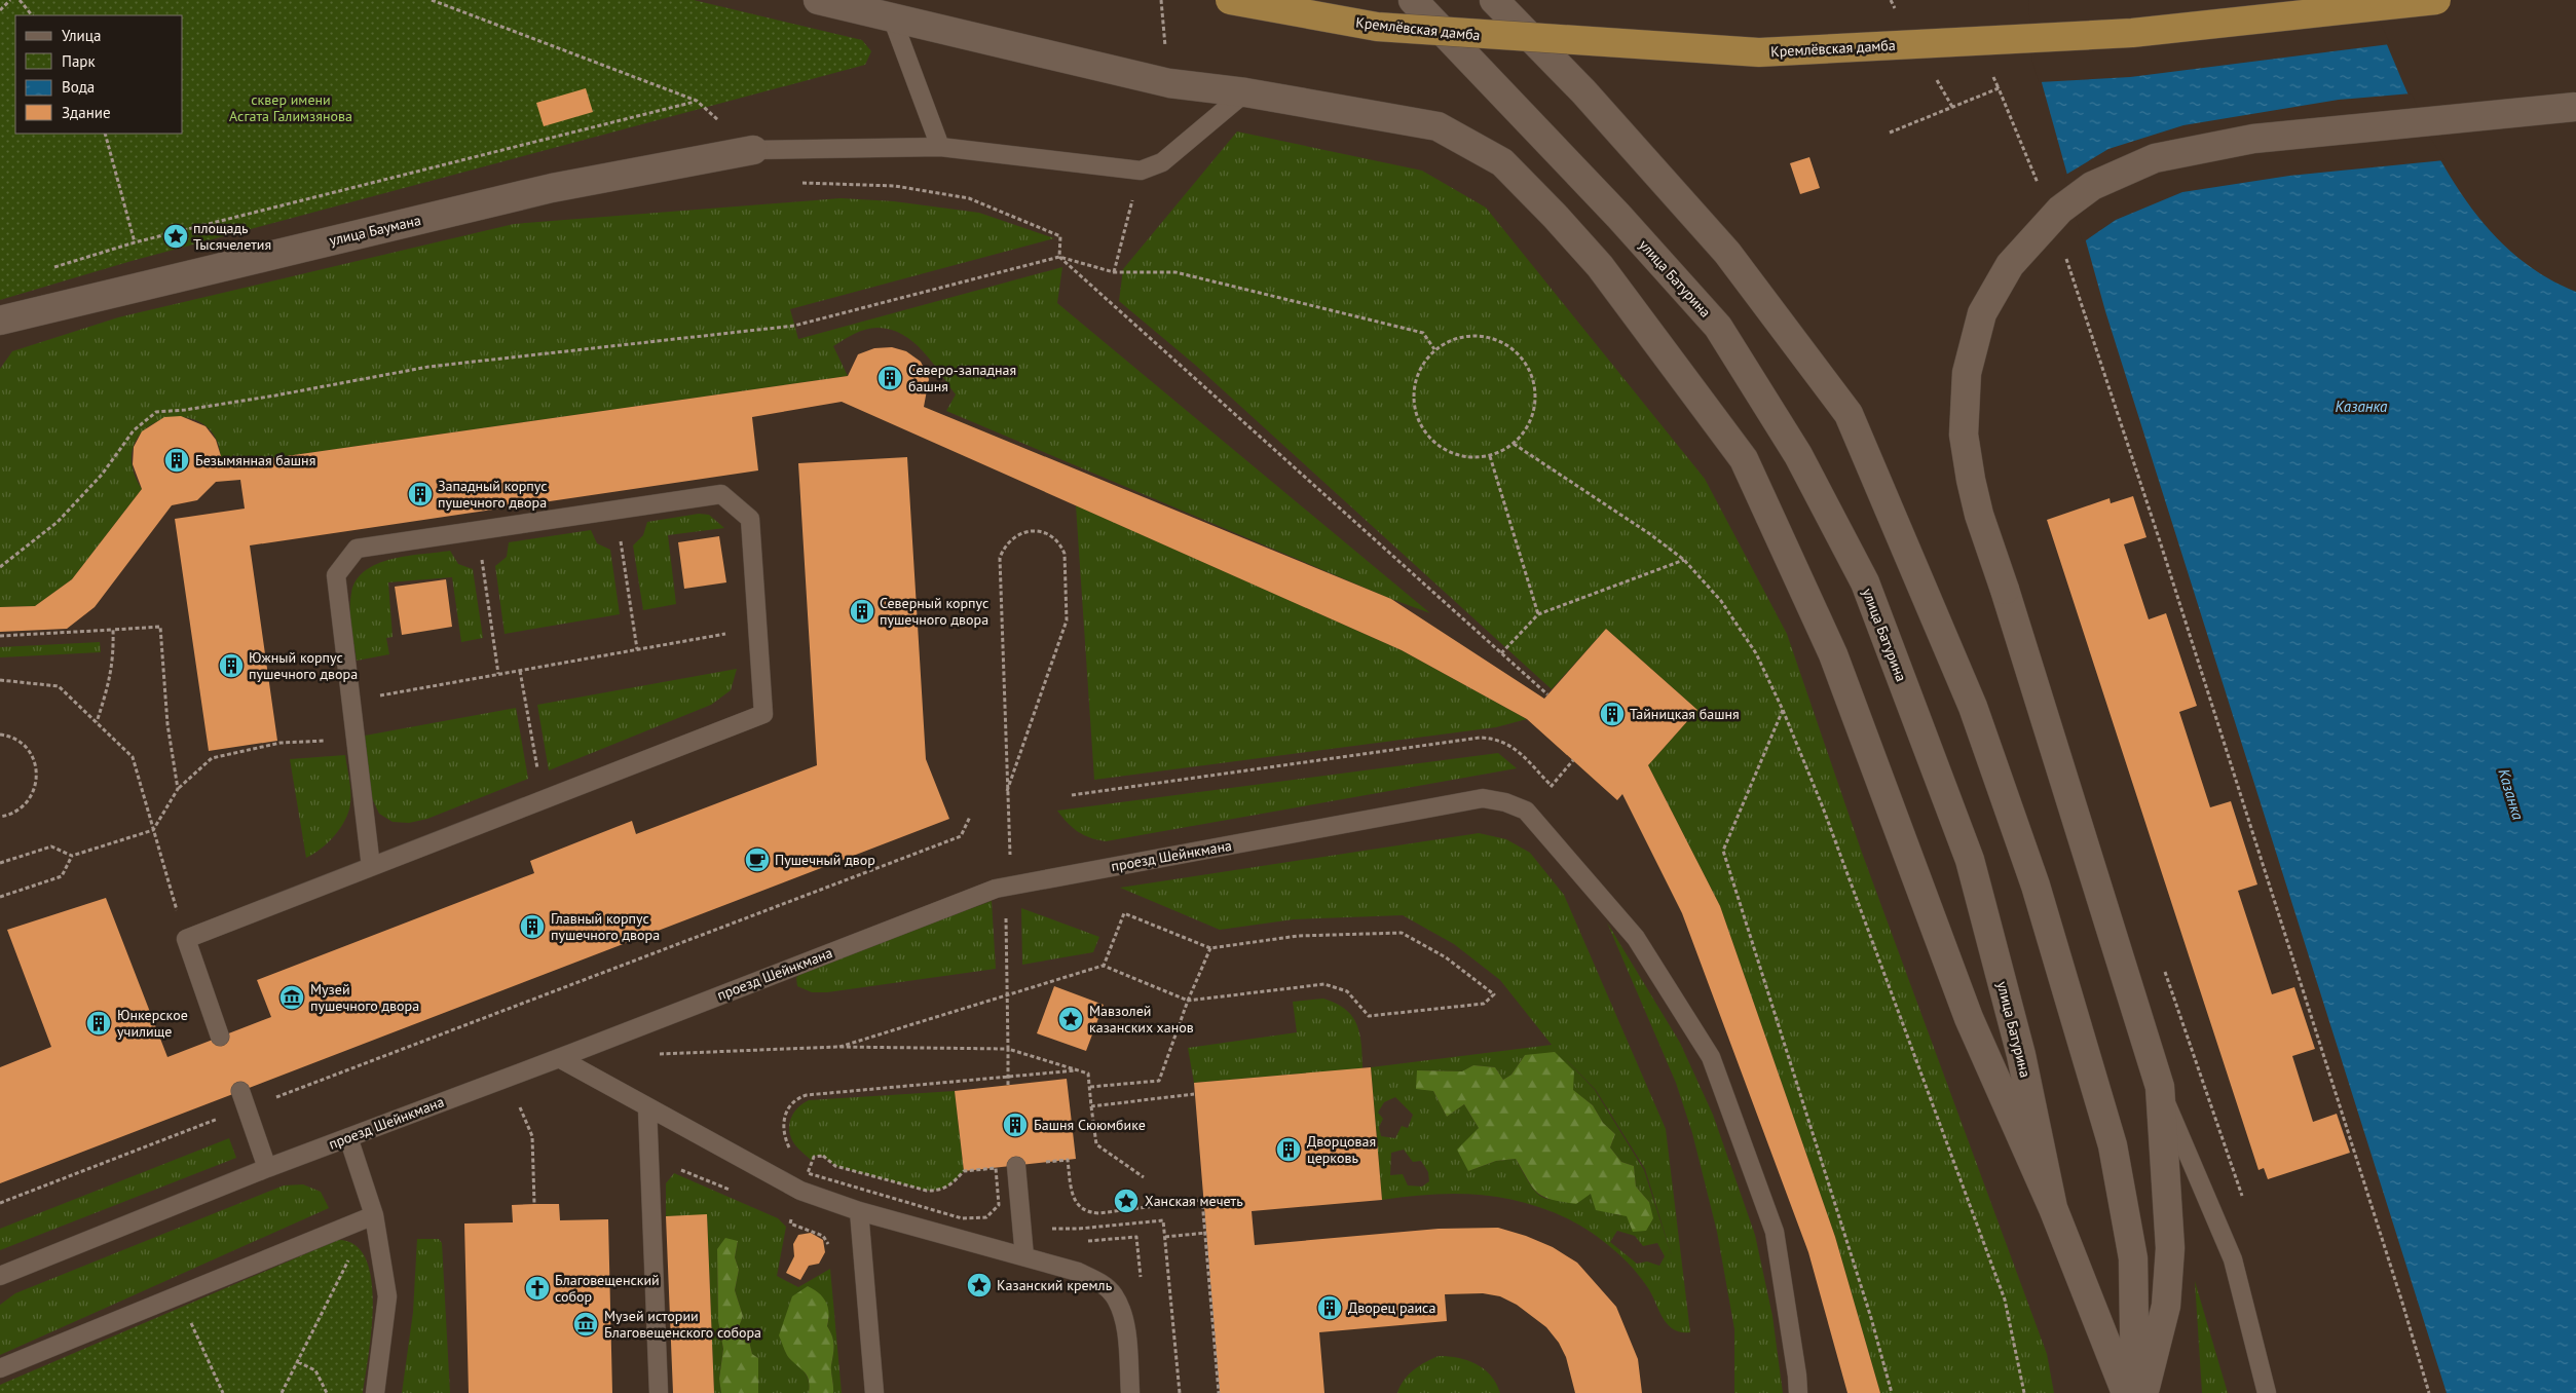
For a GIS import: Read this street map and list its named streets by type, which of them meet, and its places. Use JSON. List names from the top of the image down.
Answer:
{
  "streets": {
    "main road": ["Кремлёвская дамба", "улица Баумана", "улица Батурина"],
    "lane": ["проезд Шейнкмана"]
  },
  "water": ["Казанка"],
  "parks": ["сквер имени Асгата Галимзянова"],
  "places": {
    "place": [
      "площадь Тысячелетия",
      "Мавзолей казанских ханов",
      "Ханская мечеть",
      "Казанский кремль"
    ],
    "building": [
      "Северо-западная башня",
      "Безымянная башня",
      "Западный корпус пушечного двора",
      "Северный корпус пушечного двора",
      "Южный корпус пушечного двора",
      "Тайницкая башня",
      "Главный корпус пушечного двора",
      "Юнкерское училище",
      "Башня Сююмбике",
      "Дворцовая церковь",
      "Дворец раиса"
    ],
    "cafe": ["Пушечный двор"],
    "museum": ["Музей пушечного двора", "Музей истории Благовещенского собора"],
    "church": ["Благовещенский собор"]
  },
  "legend": [
    "Улица",
    "Парк",
    "Вода",
    "Здание"
  ]
}
